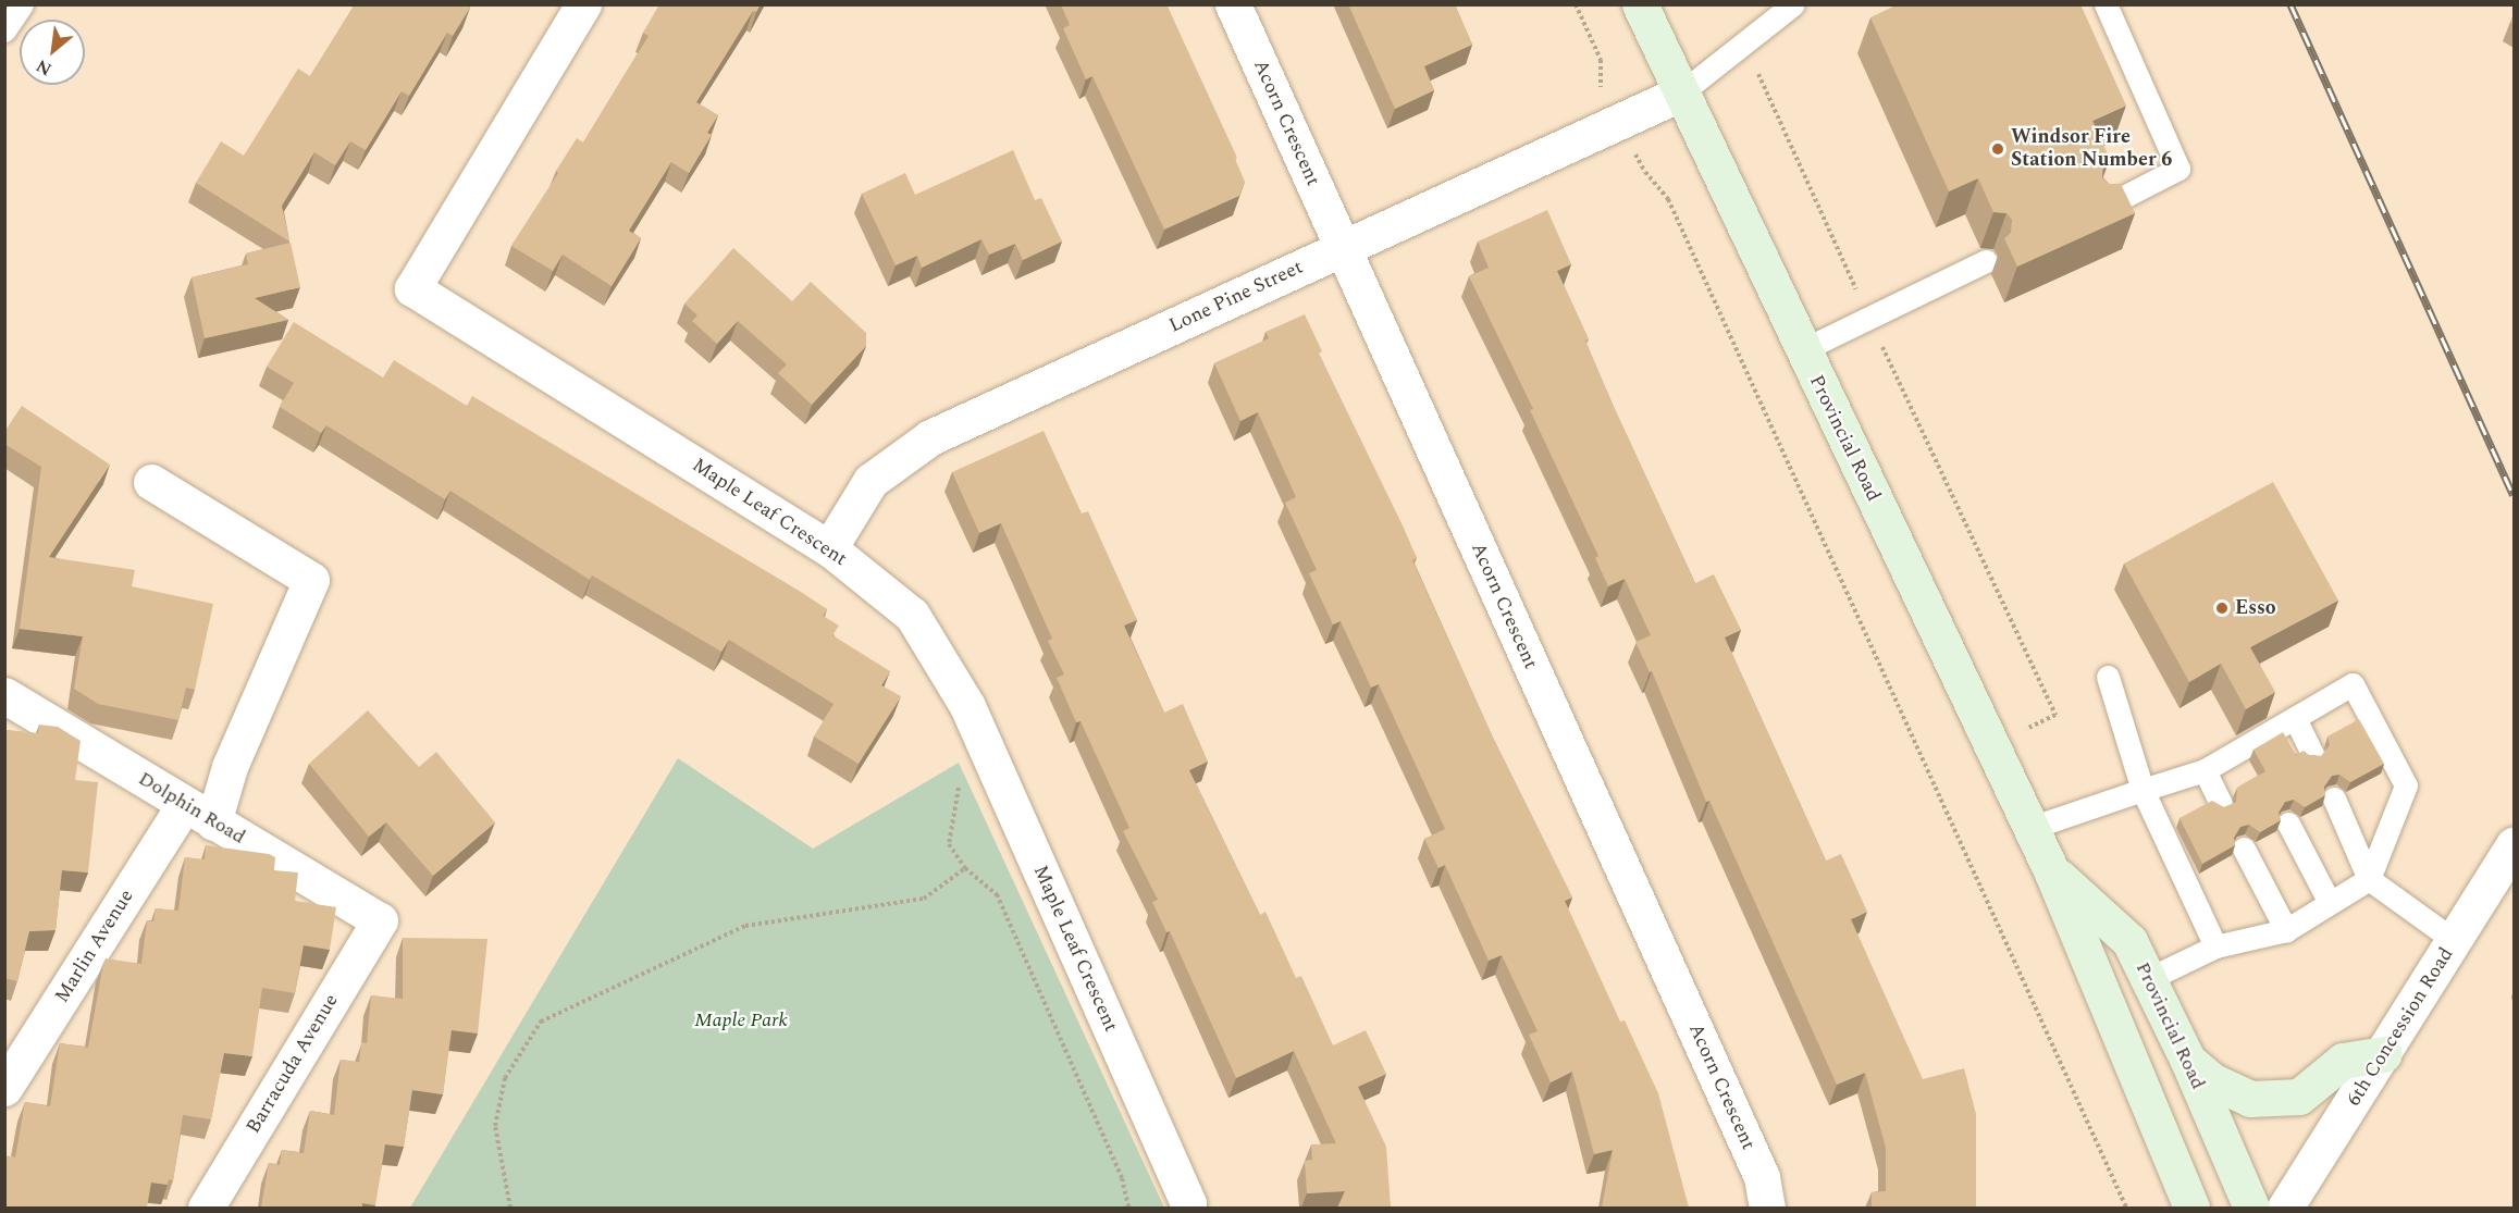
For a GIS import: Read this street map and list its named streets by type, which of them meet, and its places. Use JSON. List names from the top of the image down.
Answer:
{
  "streets": {
    "main road": ["Provincial Road"],
    "street": [
      "Acorn Crescent",
      "Lone Pine Street",
      "Maple Leaf Crescent",
      "Dolphin Road",
      "Marlin Avenue",
      "6th Concession Road",
      "Barracuda Avenue"
    ]
  },
  "crossings": [
    ["Acorn Crescent", "Lone Pine Street"],
    ["Lone Pine Street", "Provincial Road"],
    ["Lone Pine Street", "Maple Leaf Crescent"],
    ["Dolphin Road", "Marlin Avenue"],
    ["Dolphin Road", "Barracuda Avenue"]
  ],
  "parks": ["Maple Park"],
  "places": ["Windsor Fire Station Number 6", "Esso"],
  "north": "bottom left"
}
